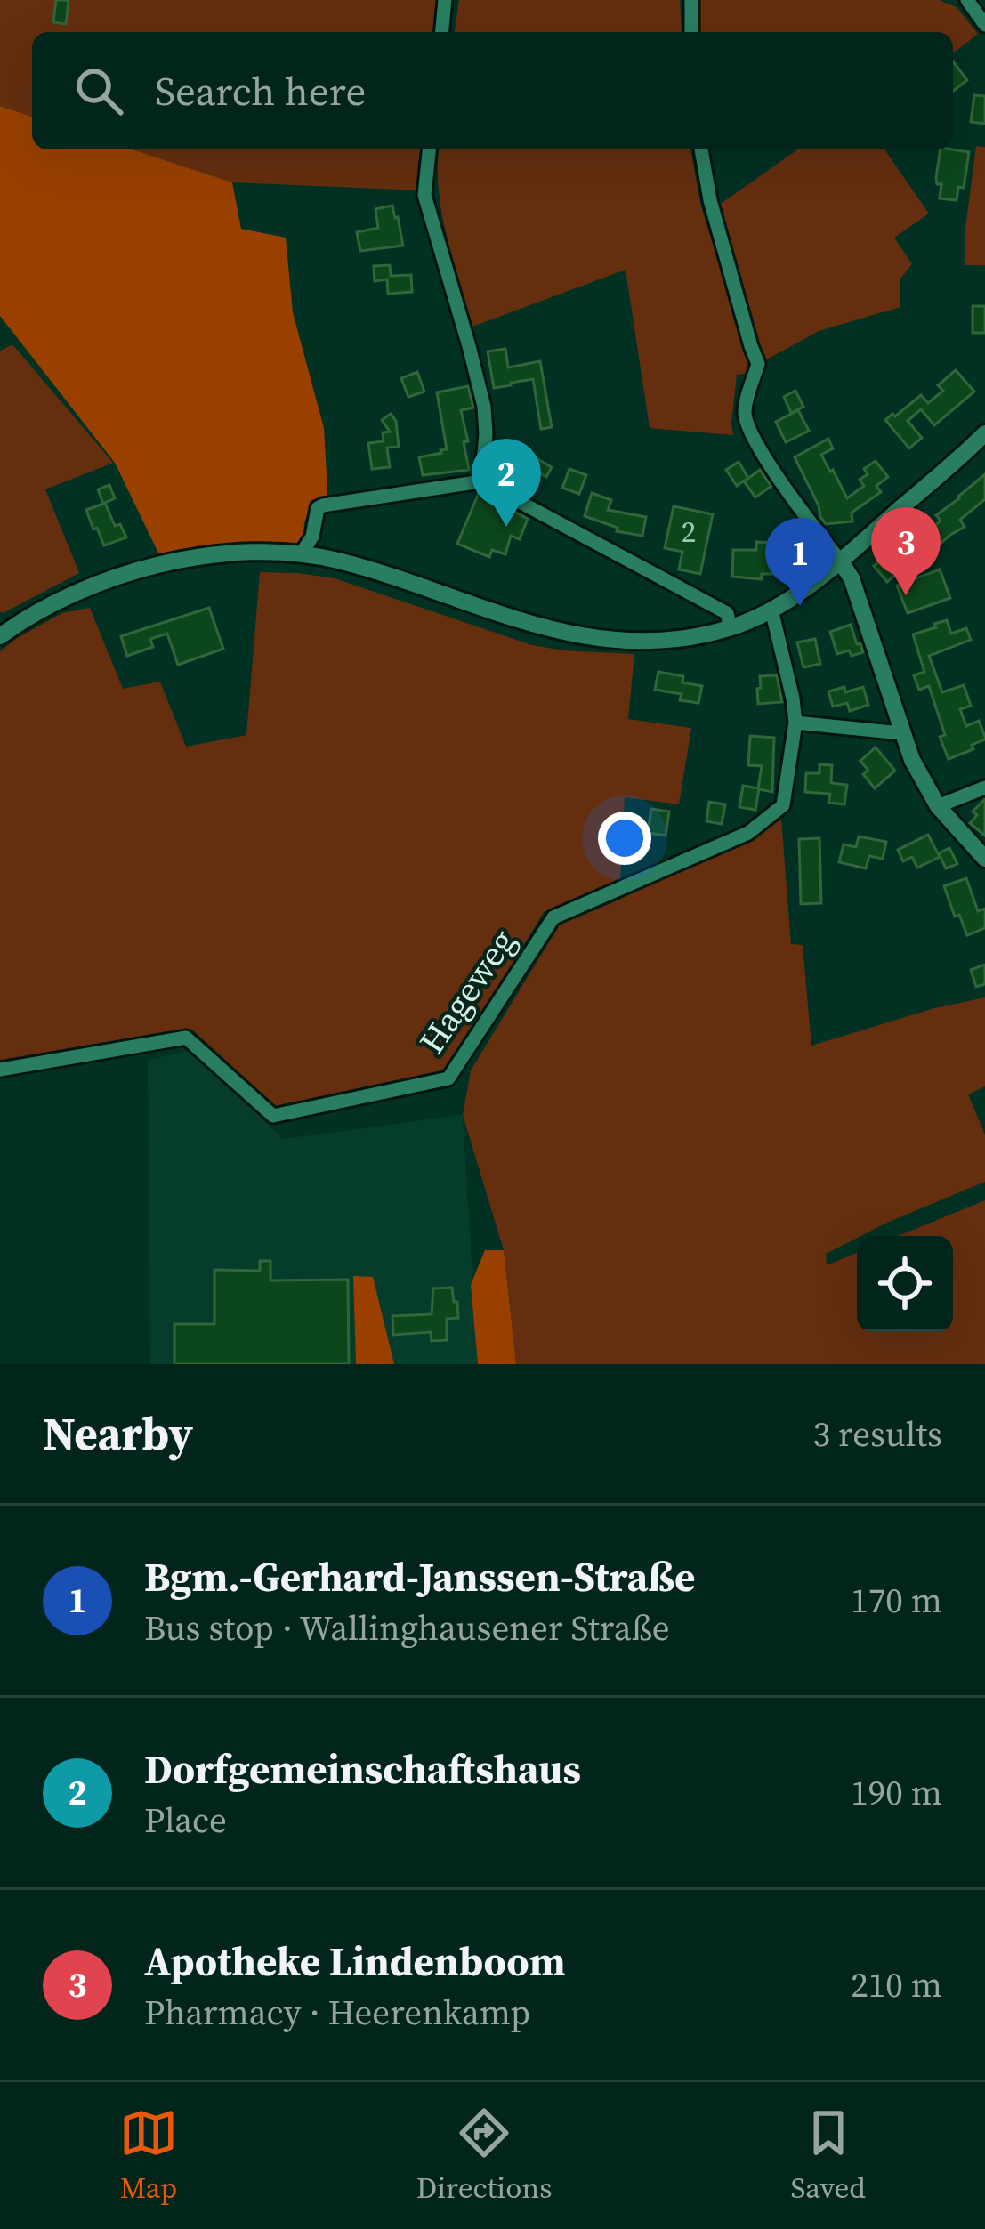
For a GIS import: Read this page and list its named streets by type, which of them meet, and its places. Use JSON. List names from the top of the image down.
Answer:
{
  "streets": {
    "street": ["Hageweg"]
  },
  "house_numbers": ["2"],
  "page": {
    "search": "Search here",
    "pins": ["2", "3", "1"],
    "heading": ["Nearby", "3 results"],
    "list": [
      {
        "mark": "1",
        "name": "Bgm.-Gerhard-Janssen-Straße",
        "note": "Bus stop · Wallinghausener Straße",
        "value": "170 m"
      },
      {
        "mark": "2",
        "name": "Dorfgemeinschaftshaus",
        "note": "Place",
        "value": "190 m"
      },
      {
        "mark": "3",
        "name": "Apotheke Lindenboom",
        "note": "Pharmacy · Heerenkamp",
        "value": "210 m"
      }
    ],
    "nav": ["Map", "Directions", "Saved"]
  }
}
